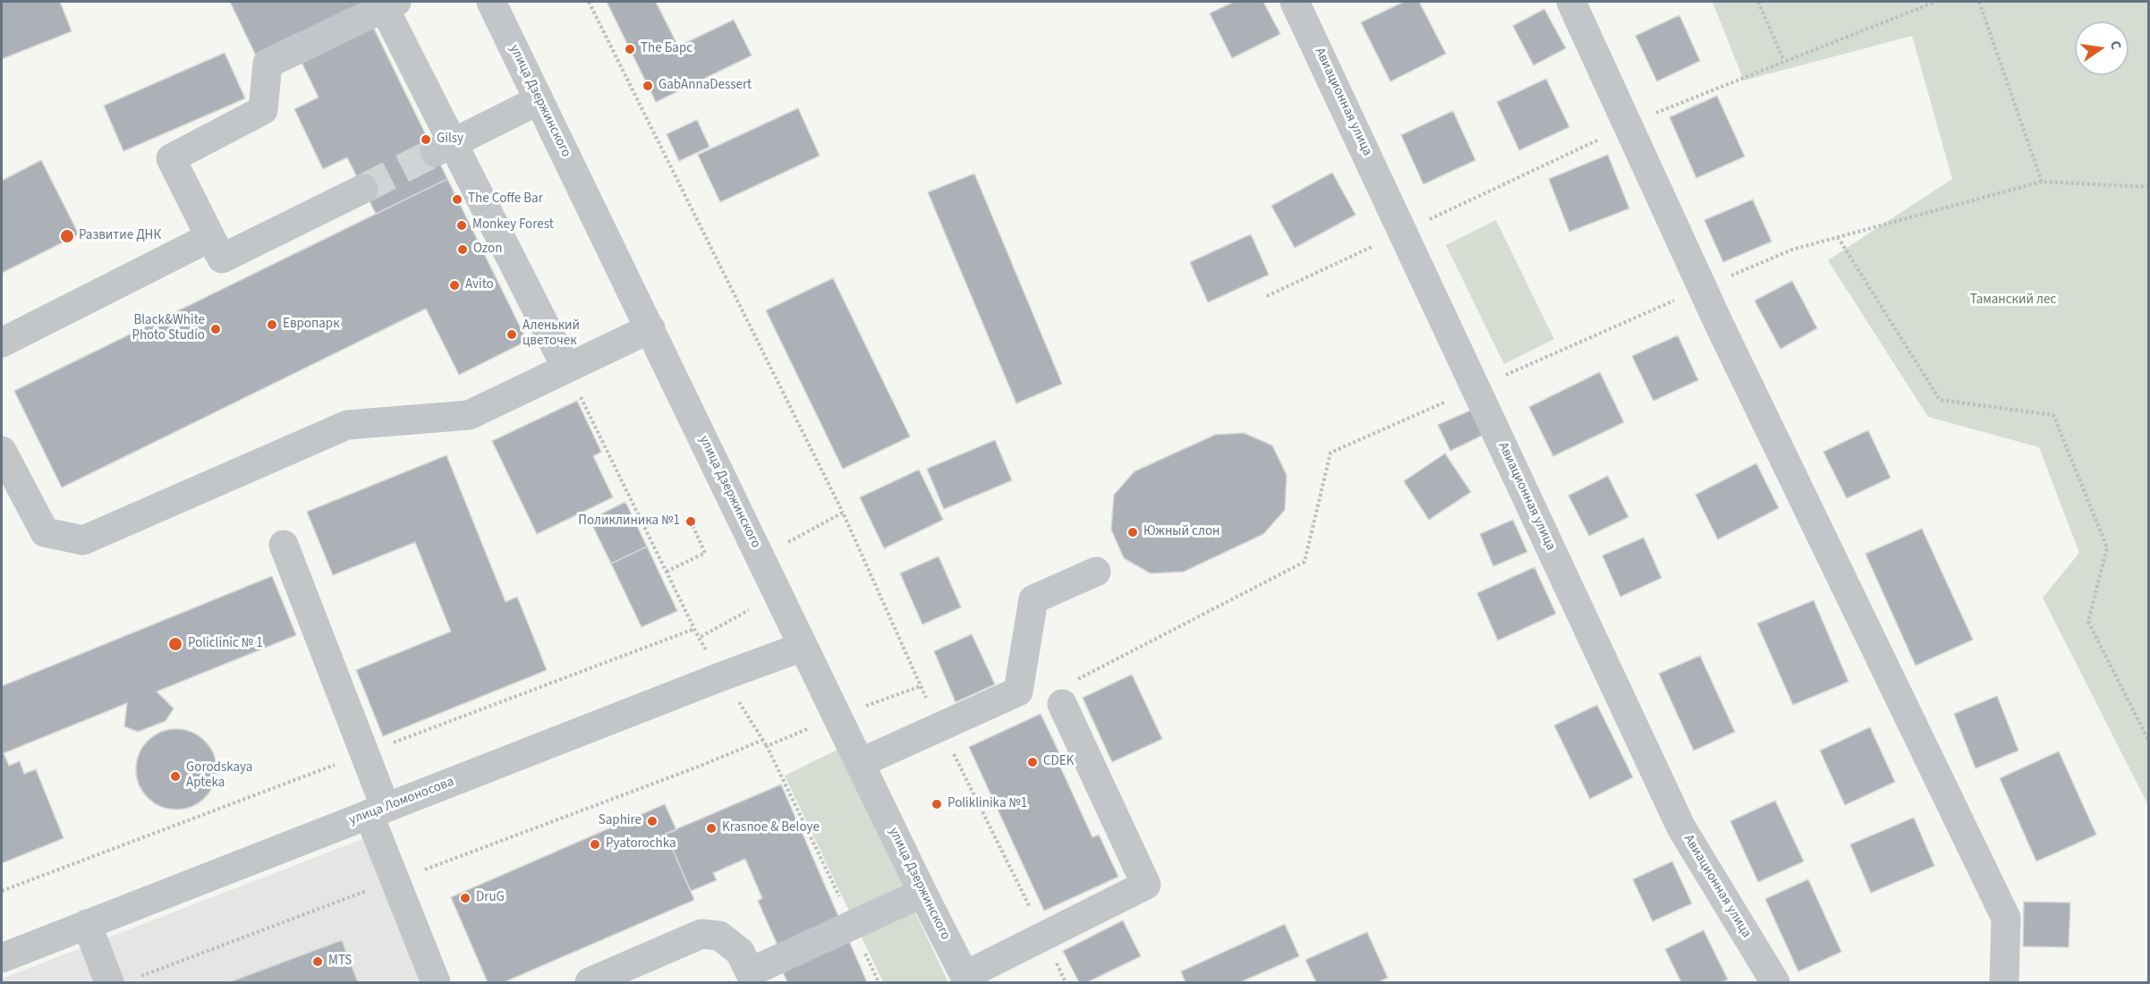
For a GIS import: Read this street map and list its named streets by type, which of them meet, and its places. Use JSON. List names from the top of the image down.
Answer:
{
  "streets": {
    "street": ["улица Дзержинского", "Авиационная улица", "улица Ломоносова"]
  },
  "crossings": [
    ["улица Дзержинского", "улица Ломоносова"]
  ],
  "parks": ["Таманский лес"],
  "places": [
    "The Барс",
    "GabAnnaDessert",
    "Gilsy",
    "The Coffe Bar",
    "Monkey Forest",
    "Развитие ДНК",
    "Ozon",
    "Avito",
    "Европарк",
    "Black&White Photo Studio",
    "Аленький цветочек",
    "Поликлиника №1",
    "Южный слон",
    "Policlinic № 1",
    "CDEK",
    "Gorodskaya Apteka",
    "Poliklinika №1",
    "Saphire",
    "Krasnoe & Beloye",
    "Pyatorochka",
    "DruG",
    "MTS"
  ],
  "north": "right"
}
